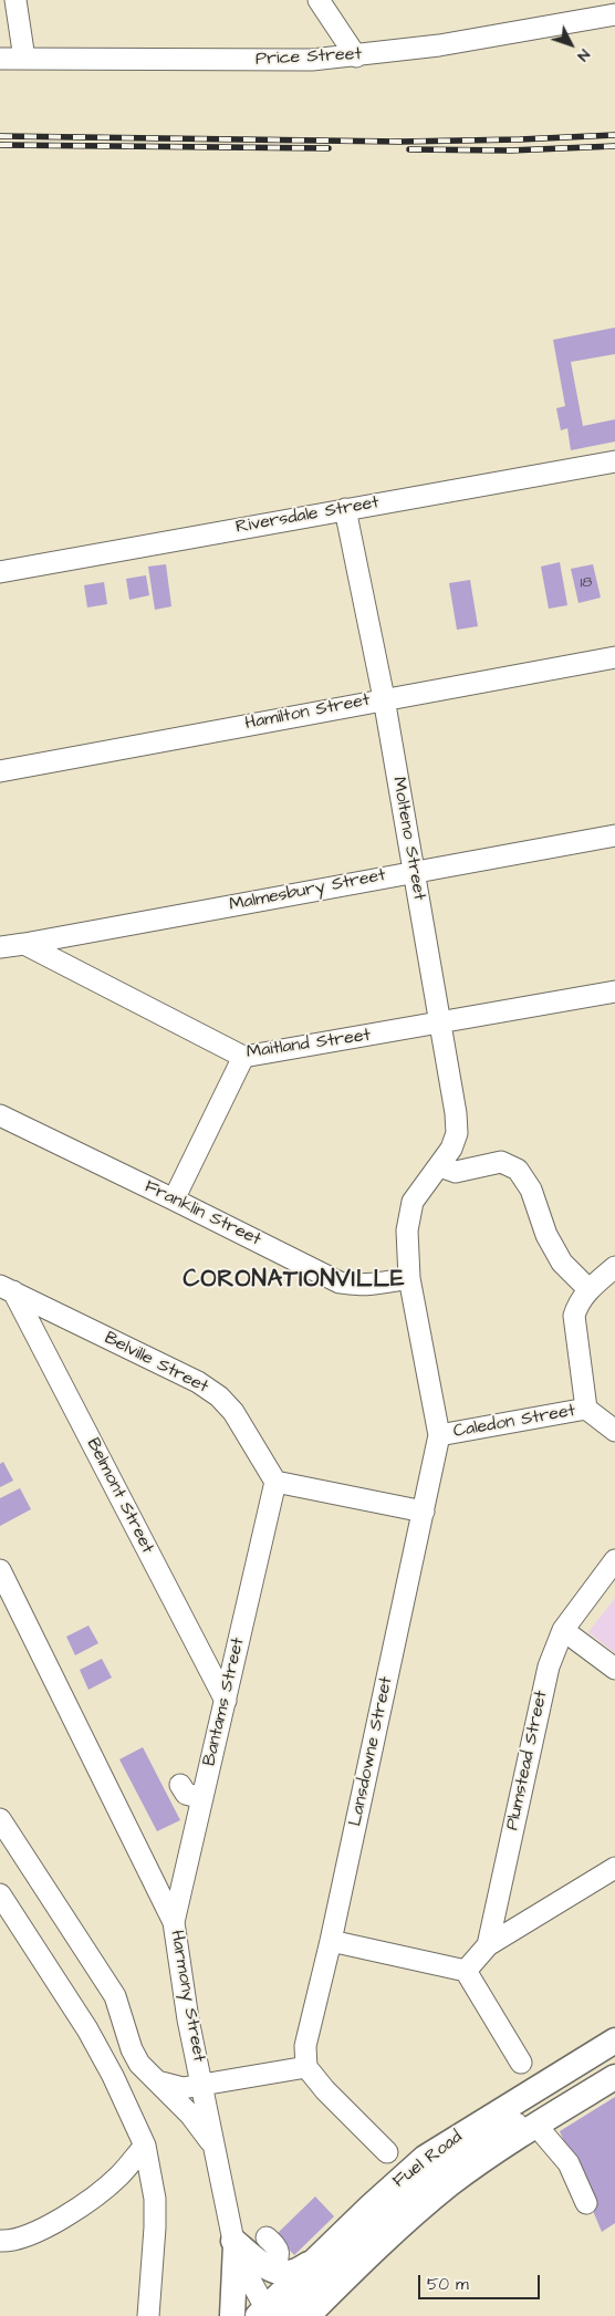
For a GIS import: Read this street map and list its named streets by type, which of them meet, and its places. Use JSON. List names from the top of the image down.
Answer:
{
  "streets": {
    "main road": ["Fuel Road"],
    "street": [
      "Price Street",
      "Riversdale Street",
      "Hamilton Street",
      "Molteno Street",
      "Malmesbury Street",
      "Maitland Street",
      "Franklin Street",
      "Belville Street",
      "Caledon Street",
      "Belmont Street",
      "Bantams Street",
      "Lansdowne Street",
      "Plumstead Street",
      "Harmony Street"
    ]
  },
  "crossings": [
    ["Riversdale Street", "Molteno Street"],
    ["Hamilton Street", "Molteno Street"],
    ["Molteno Street", "Malmesbury Street"],
    ["Molteno Street", "Maitland Street"],
    ["Molteno Street", "Franklin Street"],
    ["Molteno Street", "Caledon Street"],
    ["Molteno Street", "Lansdowne Street"],
    ["Malmesbury Street", "Maitland Street"],
    ["Belville Street", "Belmont Street"],
    ["Belville Street", "Bantams Street"],
    ["Caledon Street", "Lansdowne Street"],
    ["Belmont Street", "Bantams Street"],
    ["Bantams Street", "Harmony Street"],
    ["Harmony Street", "Fuel Road"]
  ],
  "districts": ["CORONATIONVILLE"],
  "house_numbers": ["18"],
  "scale_bar": "50 m",
  "north": "bottom right"
}
